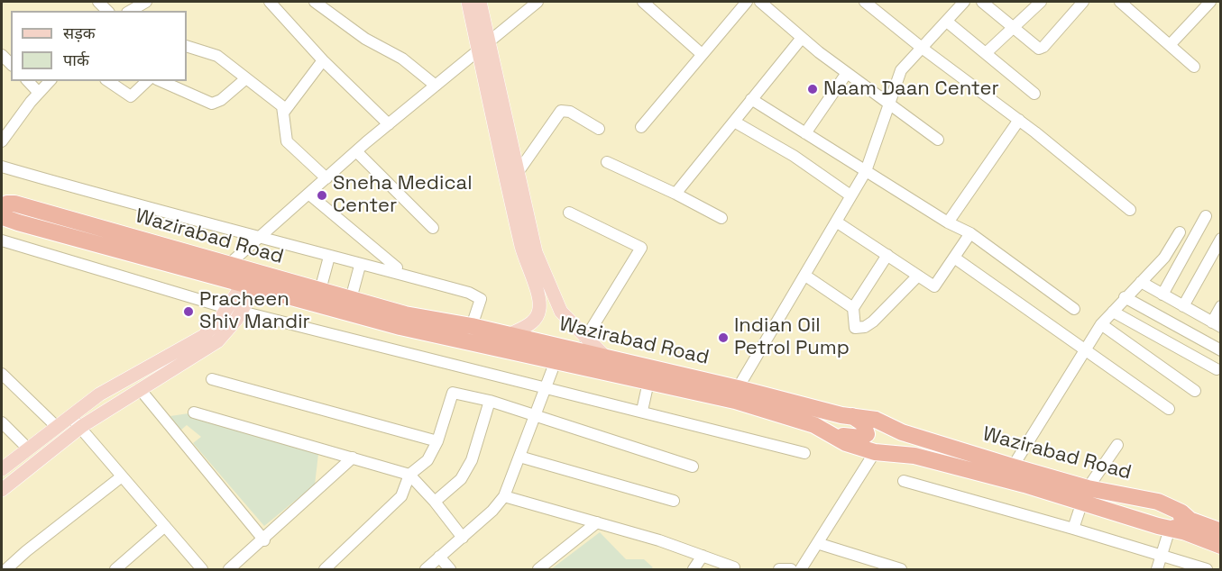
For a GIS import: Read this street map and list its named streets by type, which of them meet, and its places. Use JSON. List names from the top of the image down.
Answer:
{
  "streets": {
    "highway": ["Wazirabad Road"]
  },
  "places": [
    "Naam Daan Center",
    "Sneha Medical Center",
    "Pracheen Shiv Mandir",
    "Indian Oil Petrol Pump"
  ],
  "legend": ["सड़क", "पार्क"]
}
